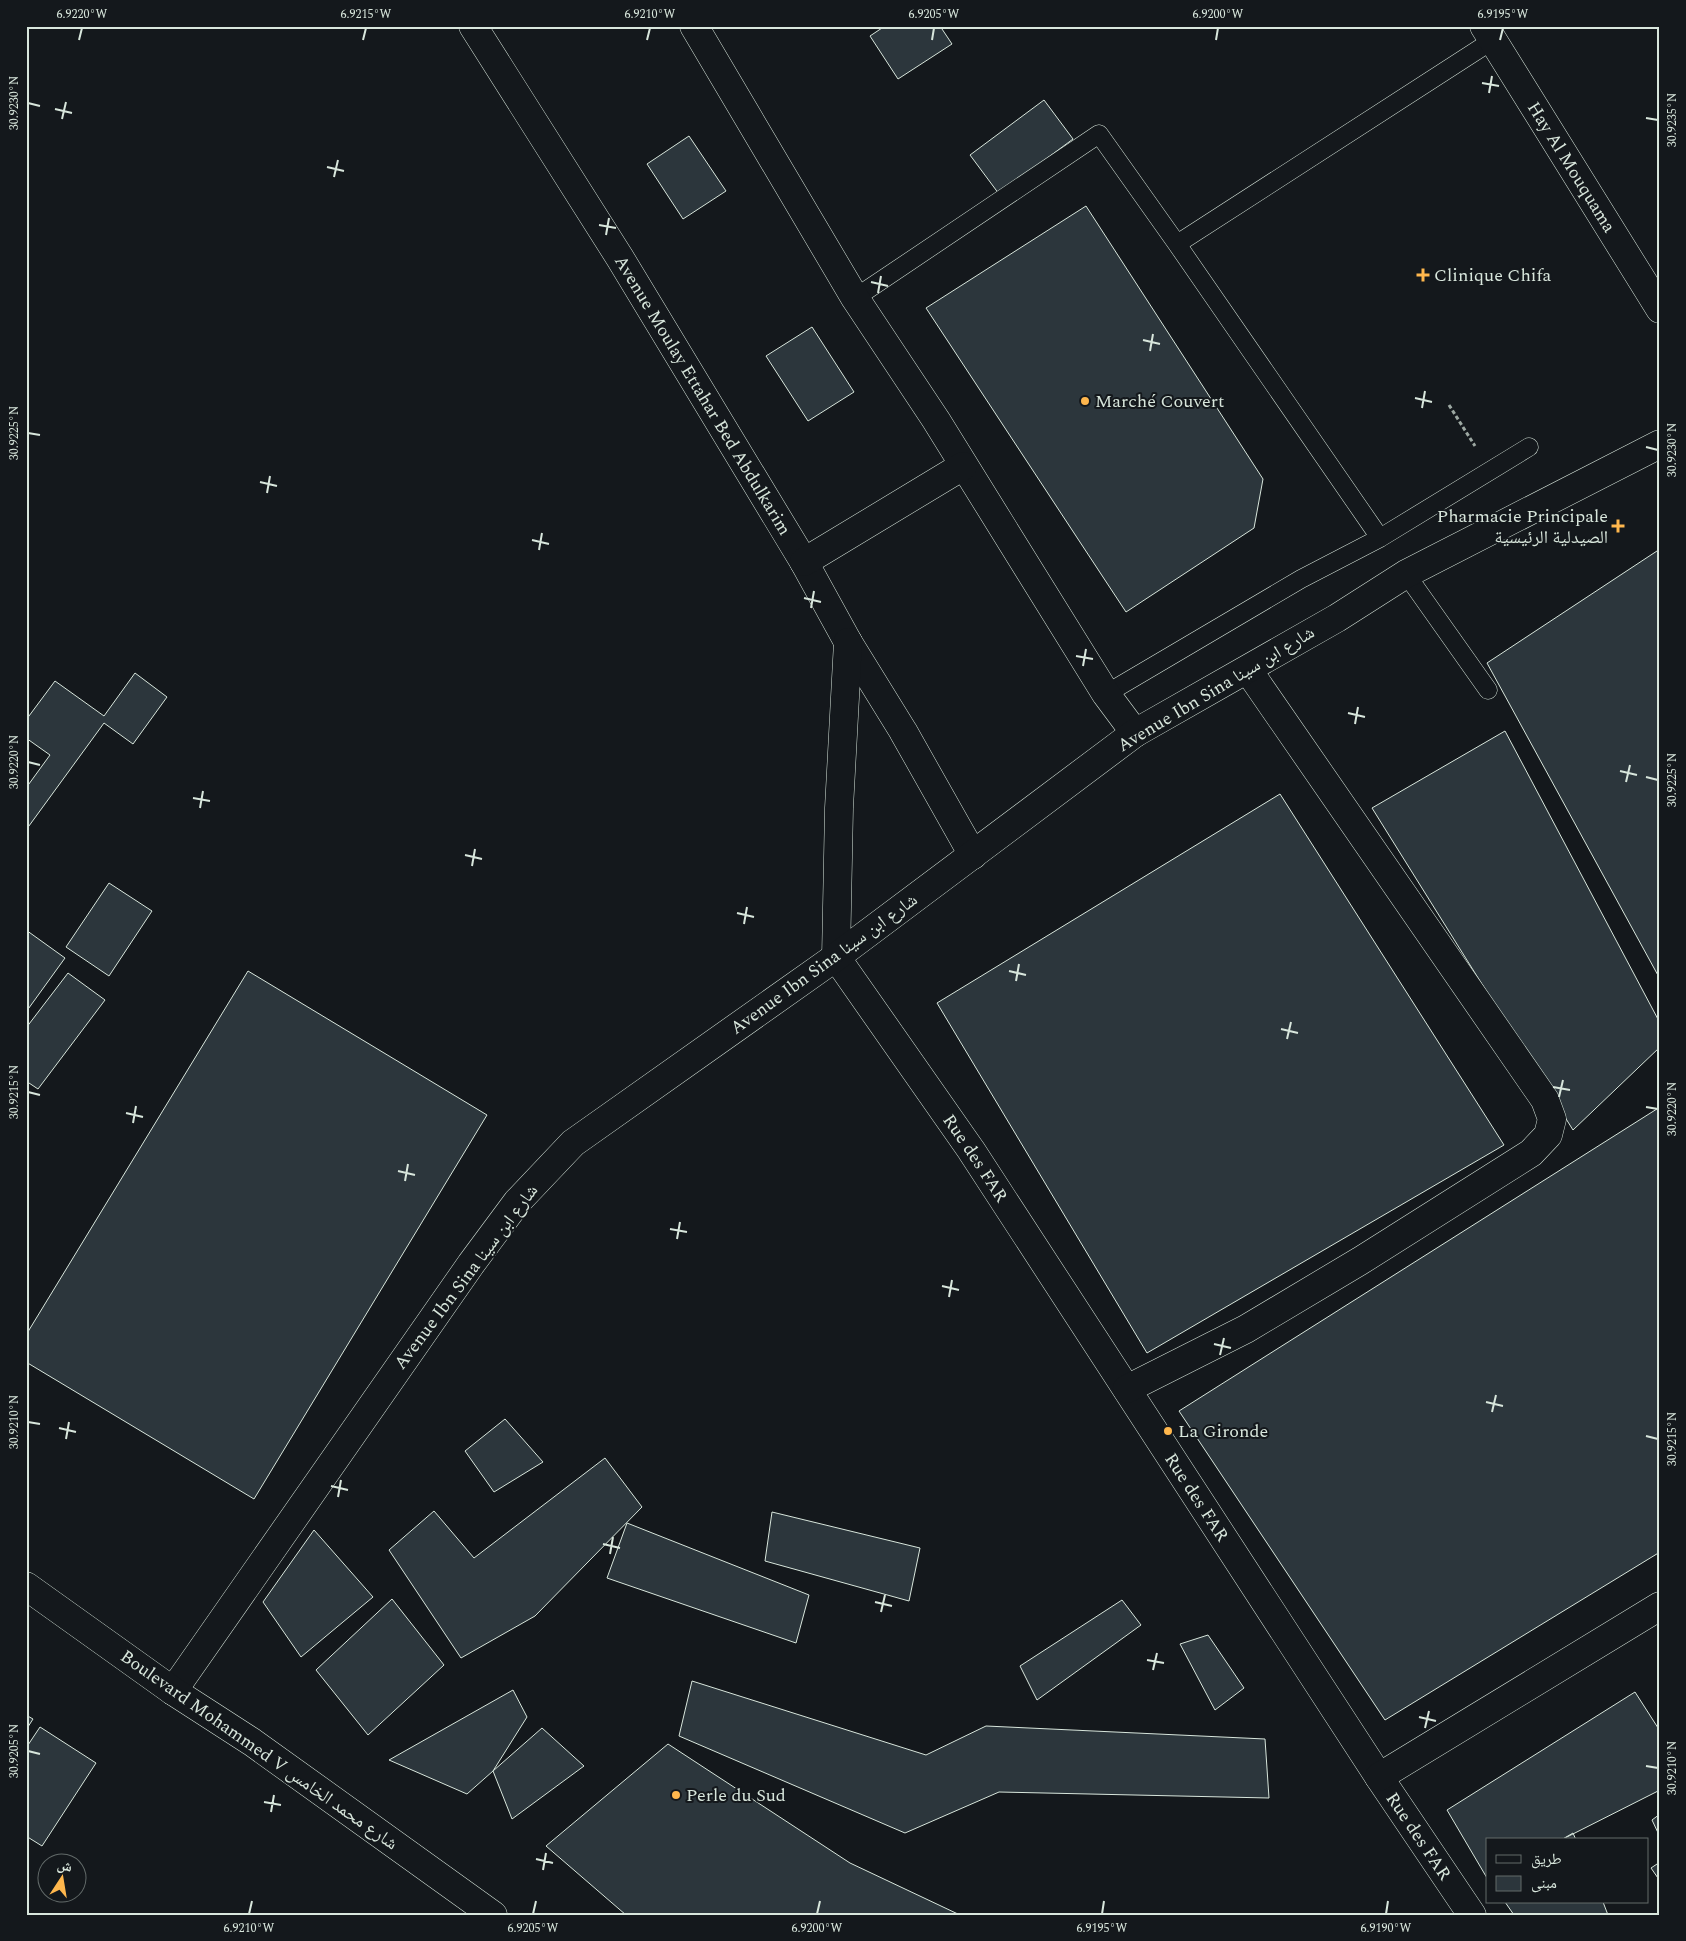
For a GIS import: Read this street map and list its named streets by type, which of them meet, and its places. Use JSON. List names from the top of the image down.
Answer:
{
  "streets": {
    "street": [
      "Hay Al Mouquama",
      "Avenue Moulay Ettahar Bed Abdulkarim",
      "Avenue Ibn Sina شارع ابن سينا",
      "Rue des FAR",
      "Boulevard Mohammed V شارع محمد الخامس"
    ]
  },
  "crossings": [
    ["Avenue Moulay Ettahar Bed Abdulkarim", "Avenue Ibn Sina شارع ابن سينا"],
    ["Avenue Ibn Sina شارع ابن سينا", "Rue des FAR"],
    ["Avenue Ibn Sina شارع ابن سينا", "Boulevard Mohammed V شارع محمد الخامس"]
  ],
  "places": {
    "health": ["Clinique Chifa", "Pharmacie Principale الصيدلية الرئيسية"],
    "other": ["Marché Couvert", "La Gironde", "Perle du Sud"]
  },
  "legend": ["طريق", "مبنى"],
  "north": "top",
  "coordinates": [
    "6.9220°W",
    "6.9215°W",
    "6.9210°W",
    "6.9205°W",
    "6.9200°W",
    "6.9195°W",
    "30.9230°N",
    "30.9235°N",
    "30.9225°N",
    "30.9220°N",
    "30.9215°N",
    "30.9210°N",
    "30.9205°N",
    "6.9190°W"
  ]
}
